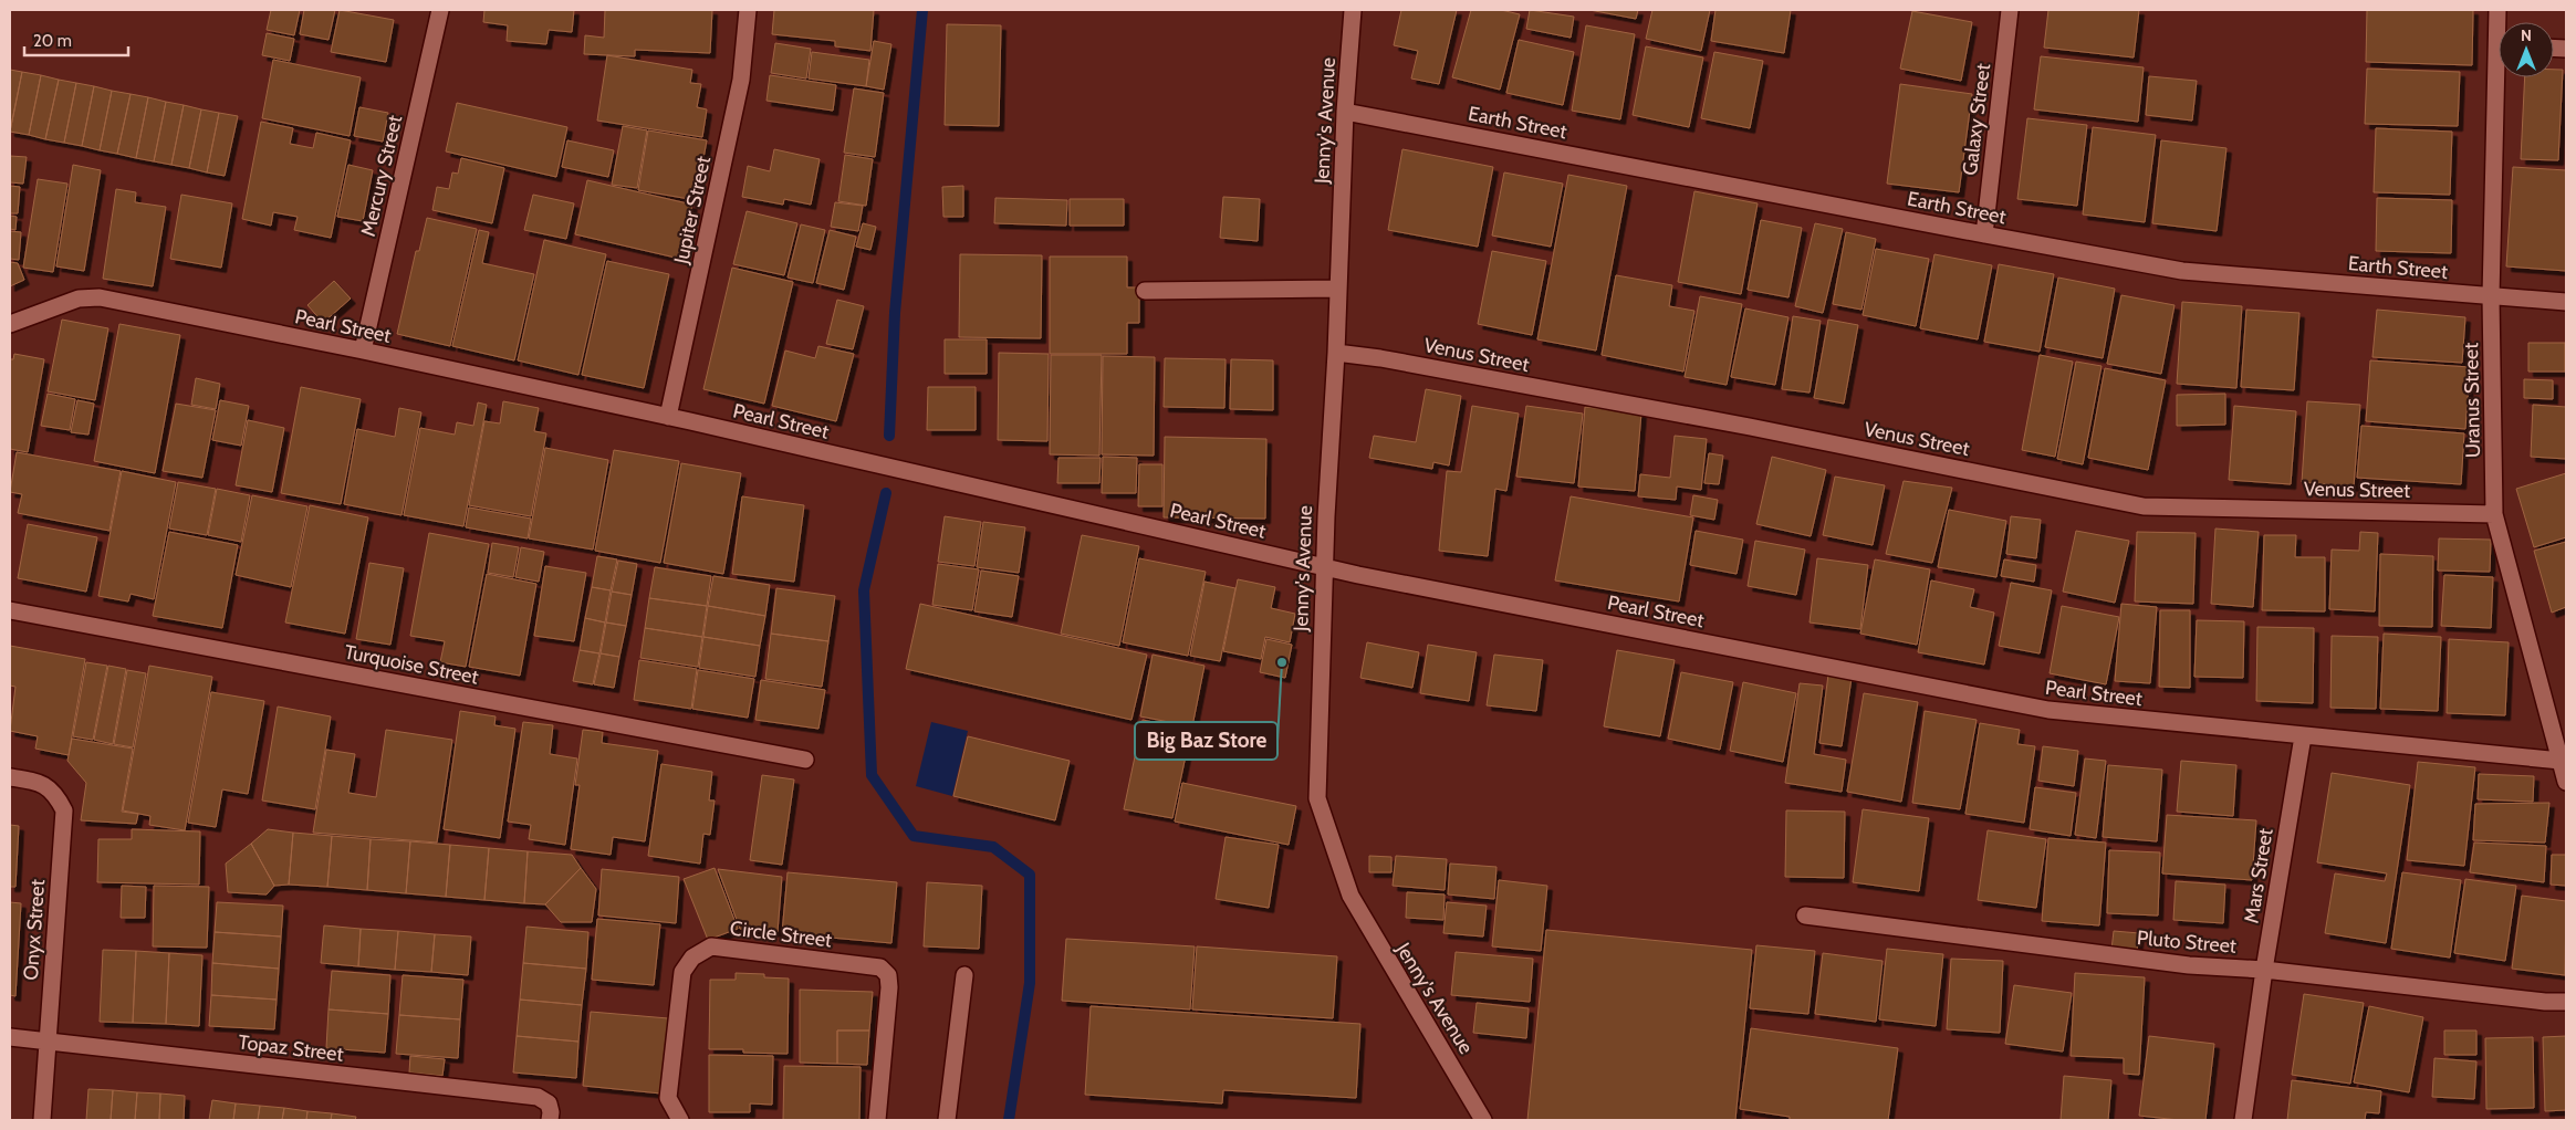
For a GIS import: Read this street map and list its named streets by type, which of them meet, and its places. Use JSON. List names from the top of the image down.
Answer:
{
  "streets": {
    "street": [
      "Galaxy Street",
      "Jenny's Avenue",
      "Earth Street",
      "Mercury Street",
      "Jupiter Street",
      "Pearl Street",
      "Venus Street",
      "Uranus Street",
      "Turquoise Street",
      "Mars Street",
      "Onyx Street",
      "Circle Street",
      "Pluto Street",
      "Topaz Street"
    ]
  },
  "crossings": [
    ["Galaxy Street", "Earth Street"],
    ["Jenny's Avenue", "Earth Street"],
    ["Jenny's Avenue", "Pearl Street"],
    ["Jenny's Avenue", "Venus Street"],
    ["Earth Street", "Uranus Street"],
    ["Mercury Street", "Pearl Street"],
    ["Jupiter Street", "Pearl Street"],
    ["Pearl Street", "Uranus Street"],
    ["Pearl Street", "Mars Street"],
    ["Venus Street", "Uranus Street"],
    ["Mars Street", "Pluto Street"],
    ["Onyx Street", "Topaz Street"]
  ],
  "places": ["Big Baz Store"],
  "scale_bar": "20 m",
  "north": "top"
}
